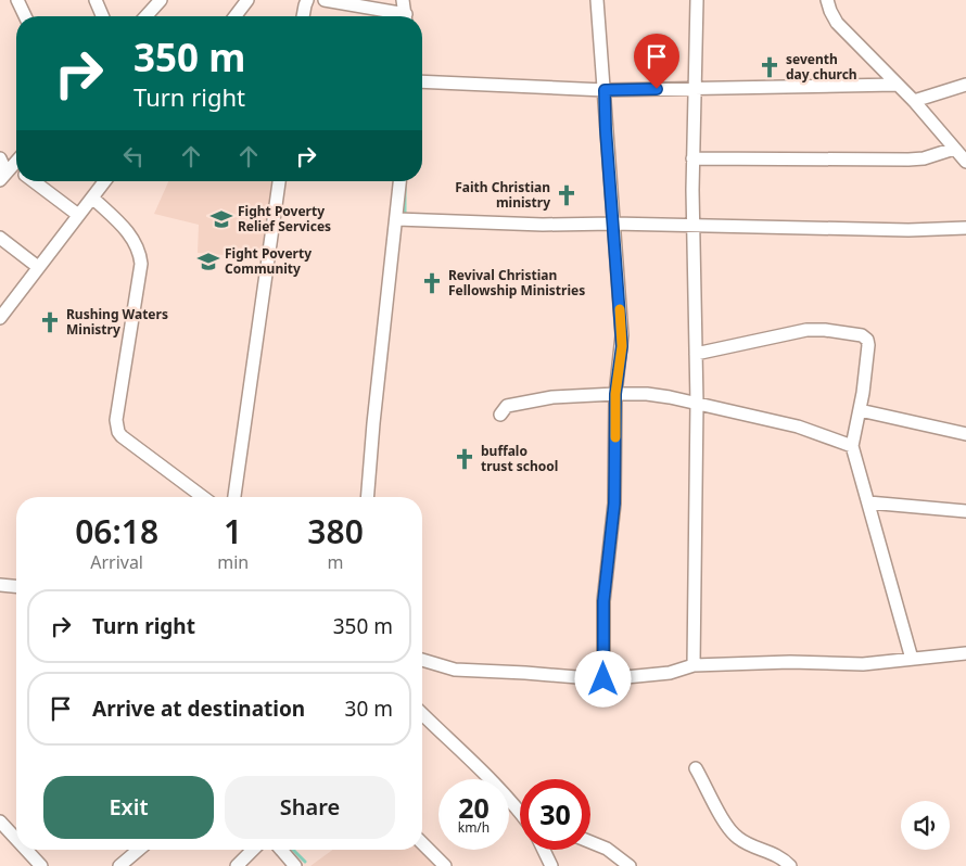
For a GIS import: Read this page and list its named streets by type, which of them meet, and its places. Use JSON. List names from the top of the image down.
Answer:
{
  "places": {
    "church": [
      "seventh day church",
      "Faith Christian ministry",
      "Revival Christian Fellowship Ministries",
      "Rushing Waters Ministry",
      "buffalo trust school"
    ],
    "school or university": ["Fight Poverty Relief Services", "Fight Poverty Community"]
  },
  "page": {
    "turn": ["350 m", "Turn right"],
    "eta": [
      "06:18",
      "Arrival",
      "1",
      "min",
      "380",
      "m"
    ],
    "list": [
      {
        "name": "Turn right",
        "value": "350 m"
      },
      {
        "name": "Arrive at destination",
        "value": "30 m"
      }
    ],
    "buttons": ["Exit", "Share"],
    "speed": "20 km/h",
    "limit": "30"
  }
}
